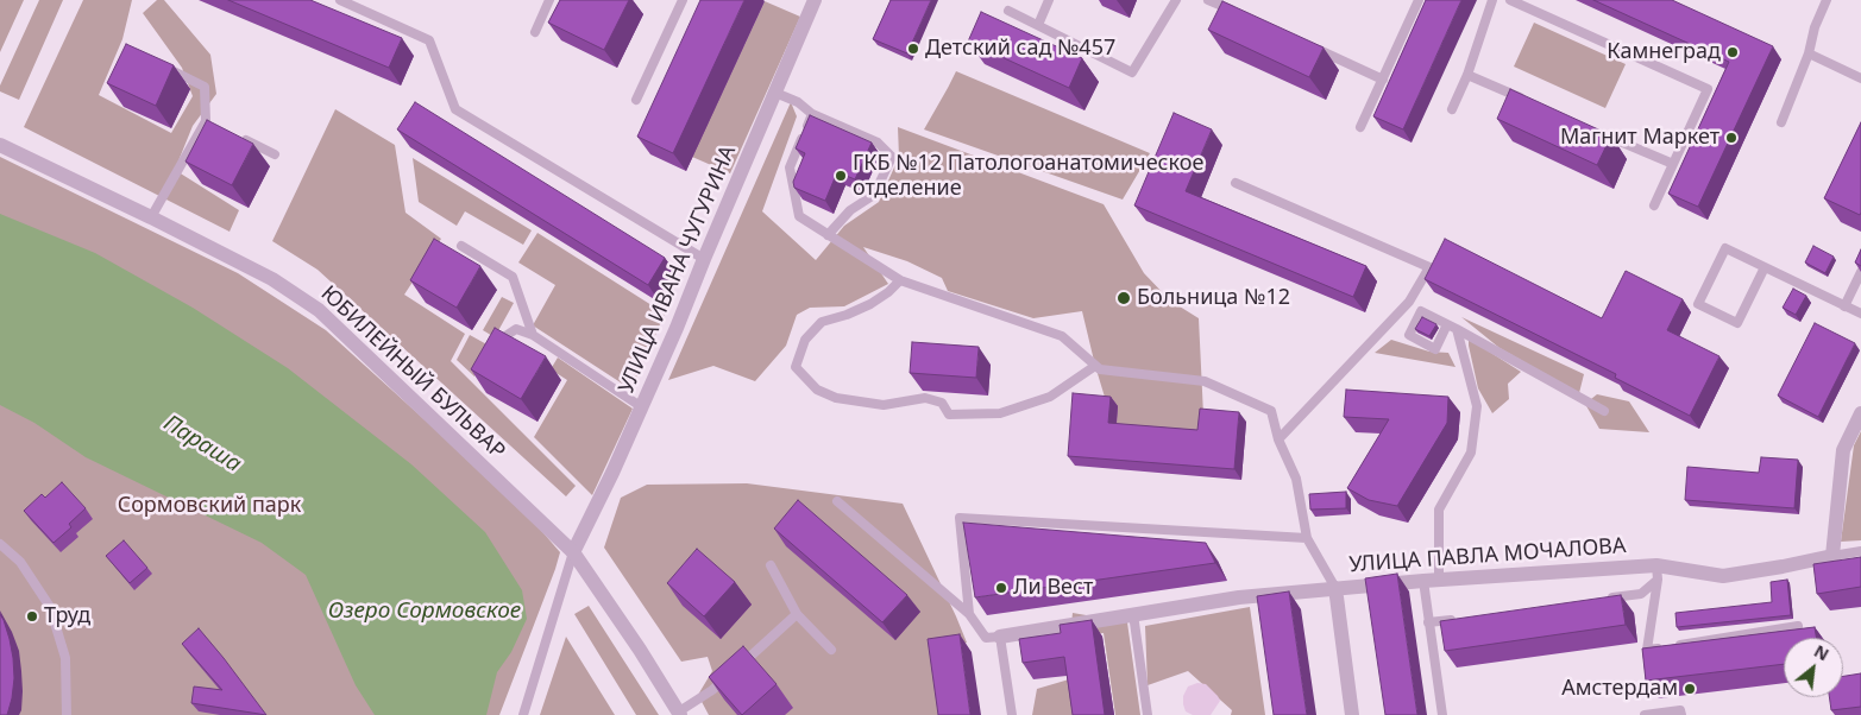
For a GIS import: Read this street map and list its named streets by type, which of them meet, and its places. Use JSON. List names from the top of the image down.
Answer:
{
  "streets": {
    "street": ["УЛИЦА ИВАНА ЧУГУРИНА", "ЮБИЛЕЙНЫЙ БУЛЬВАР", "УЛИЦА ПАВЛА МОЧАЛОВА"]
  },
  "crossings": [
    ["УЛИЦА ИВАНА ЧУГУРИНА", "ЮБИЛЕЙНЫЙ БУЛЬВАР"]
  ],
  "water": ["Параша", "Озеро Сормовское"],
  "parks": ["Сормовский парк"],
  "places": [
    "Детский сад №457",
    "Камнеград",
    "Магнит Маркет",
    "ГКБ №12 Патологоанатомическое отделение",
    "Больница №12",
    "Ли Вест",
    "Труд",
    "Амстердам"
  ],
  "north": "top right"
}
